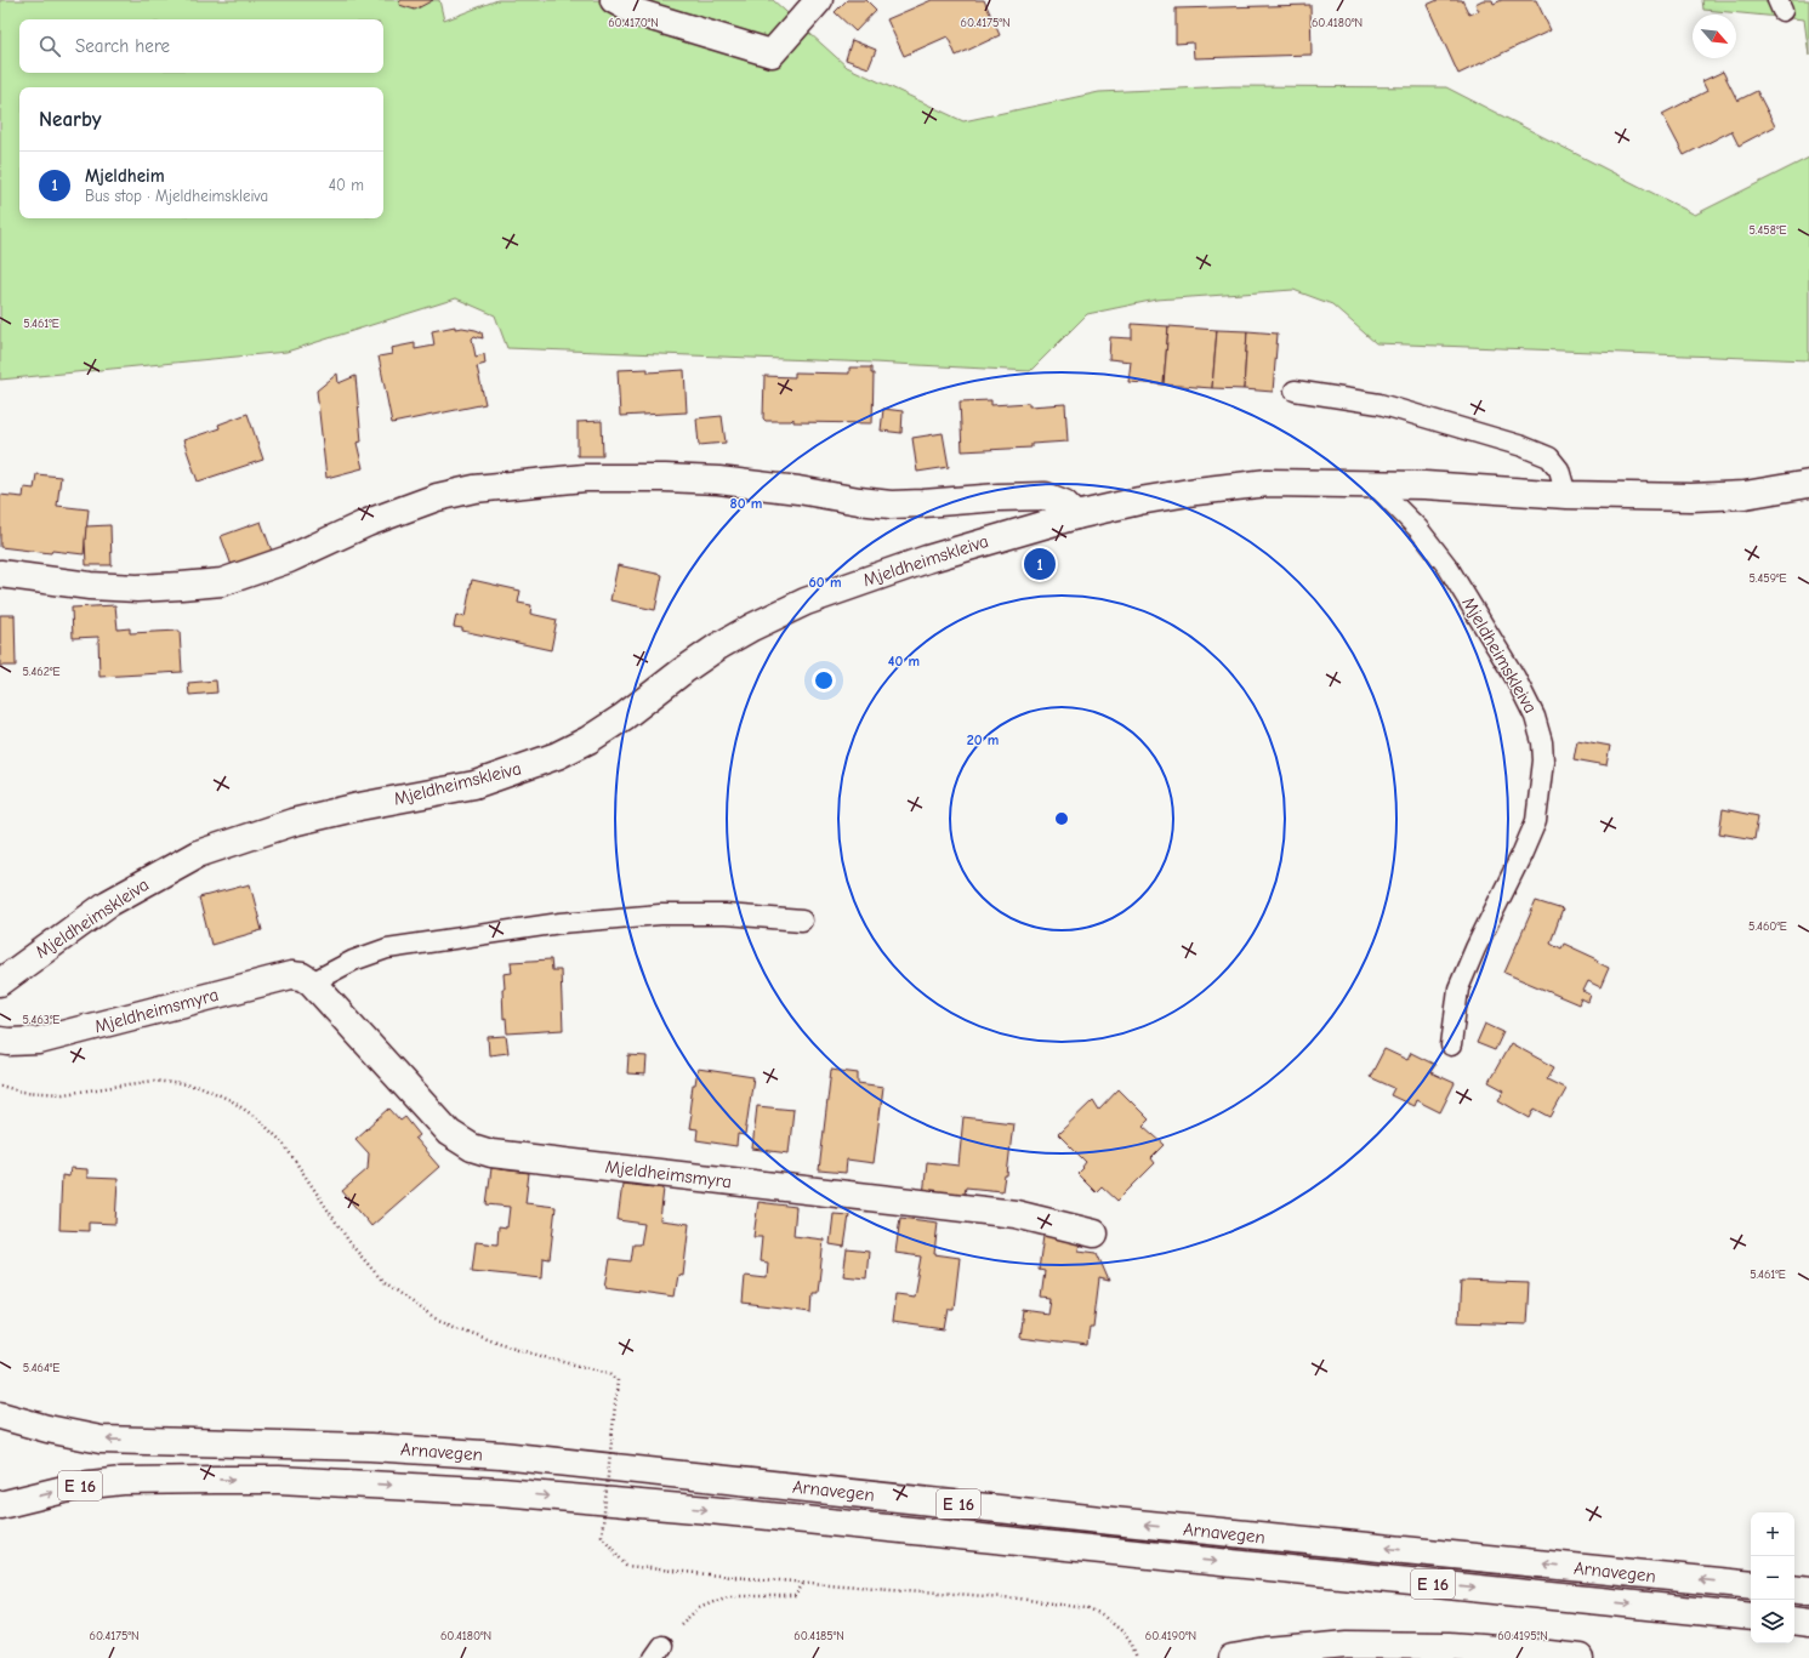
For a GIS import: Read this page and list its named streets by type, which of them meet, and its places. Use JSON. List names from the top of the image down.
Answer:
{
  "streets": {
    "main road": [
      "Mjeldheimskleiva",
      "Mjeldheimsmyra",
      "Arnavegen",
      "E 16"
    ]
  },
  "north": "bottom right",
  "page": {
    "search": "Search here",
    "heading": "Nearby",
    "list": [
      {
        "mark": "1",
        "name": "Mjeldheim",
        "note": "Bus stop · Mjeldheimskleiva",
        "value": "40 m"
      }
    ],
    "pins": "1",
    "map_buttons": ["+", "−"]
  },
  "coordinates": [
    "60.4170°N",
    "60.4175°N",
    "60.4180°N",
    "5.458°E",
    "5.461°E",
    "5.459°E",
    "5.462°E",
    "5.460°E",
    "5.463°E",
    "5.464°E",
    "60.4185°N",
    "60.4190°N",
    "60.4195°N"
  ],
  "rings": [
    "80 m",
    "60 m",
    "40 m",
    "20 m"
  ]
}
